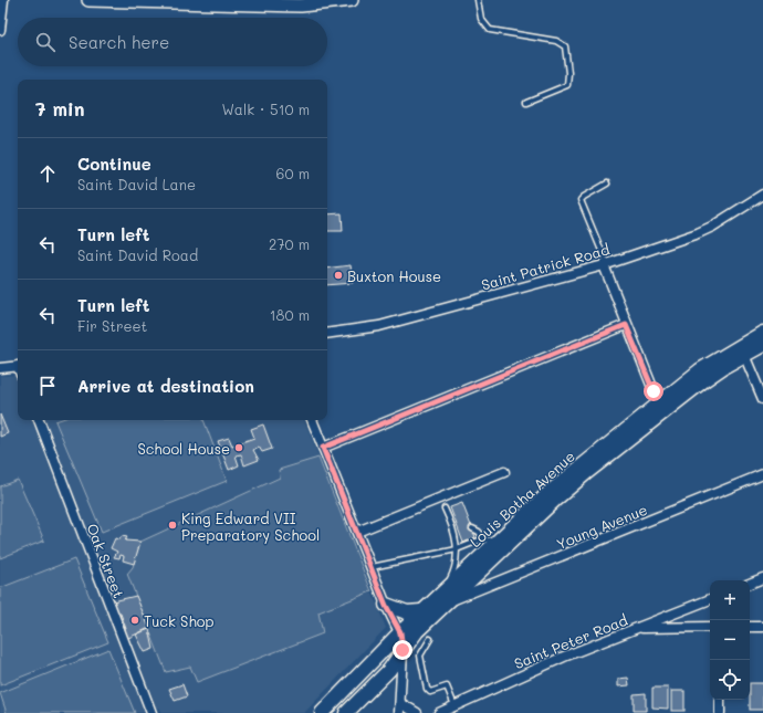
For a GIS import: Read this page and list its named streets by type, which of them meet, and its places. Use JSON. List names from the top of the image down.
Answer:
{
  "streets": {
    "main road": ["Louis Botha Avenue"],
    "street": [
      "Saint Patrick Road",
      "Young Avenue",
      "Oak Street",
      "Saint Peter Road"
    ]
  },
  "crossings": [
    ["Louis Botha Avenue", "Young Avenue"]
  ],
  "places": [
    "Buxton House",
    "School House",
    "King Edward VII Preparatory School",
    "Tuck Shop"
  ],
  "page": {
    "search": "Search here",
    "heading": ["7 min", "Walk · 510 m"],
    "list": [
      ["Continue", "Saint David Lane", "60 m"],
      ["Turn left", "Saint David Road", "270 m"],
      ["Turn left", "Fir Street", "180 m"],
      "Arrive at destination"
    ],
    "map_buttons": ["+", "−"]
  }
}
